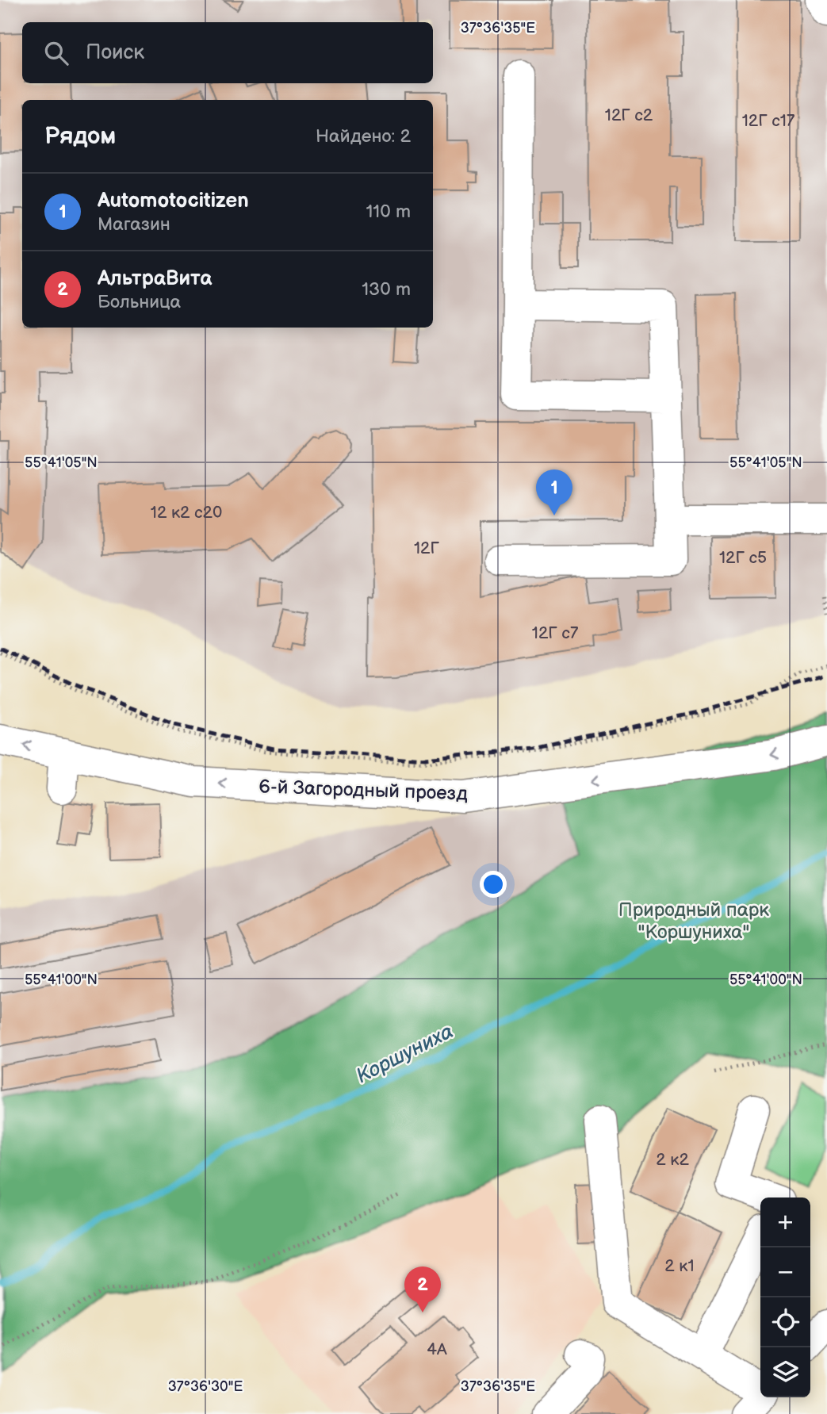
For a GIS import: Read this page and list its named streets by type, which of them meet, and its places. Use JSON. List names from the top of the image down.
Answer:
{
  "streets": {
    "street": ["6-й Загородный проезд"]
  },
  "one_way": ["6-й Загородный проезд"],
  "water": ["Коршуниха"],
  "parks": ["Природный парк \"Коршуниха\""],
  "house_numbers": [
    "12Г с2",
    "12Г с17",
    "12 к2 с20",
    "12Г",
    "12Г с5",
    "12Г с7",
    "2 к2",
    "2 к1",
    "4А"
  ],
  "page": {
    "search": "Поиск",
    "heading": ["Рядом", "Найдено: 2"],
    "list": [
      {
        "mark": "1",
        "name": "Automotocitizen",
        "note": "Магазин",
        "value": "110 m"
      },
      {
        "mark": "2",
        "name": "АльтраВита",
        "note": "Больница",
        "value": "130 m"
      }
    ],
    "pins": ["1", "2"],
    "map_buttons": ["+", "−"]
  },
  "coordinates": [
    "37°36'35\"E",
    "55°41'05\"N",
    "55°41'00\"N",
    "37°36'30\"E"
  ]
}
